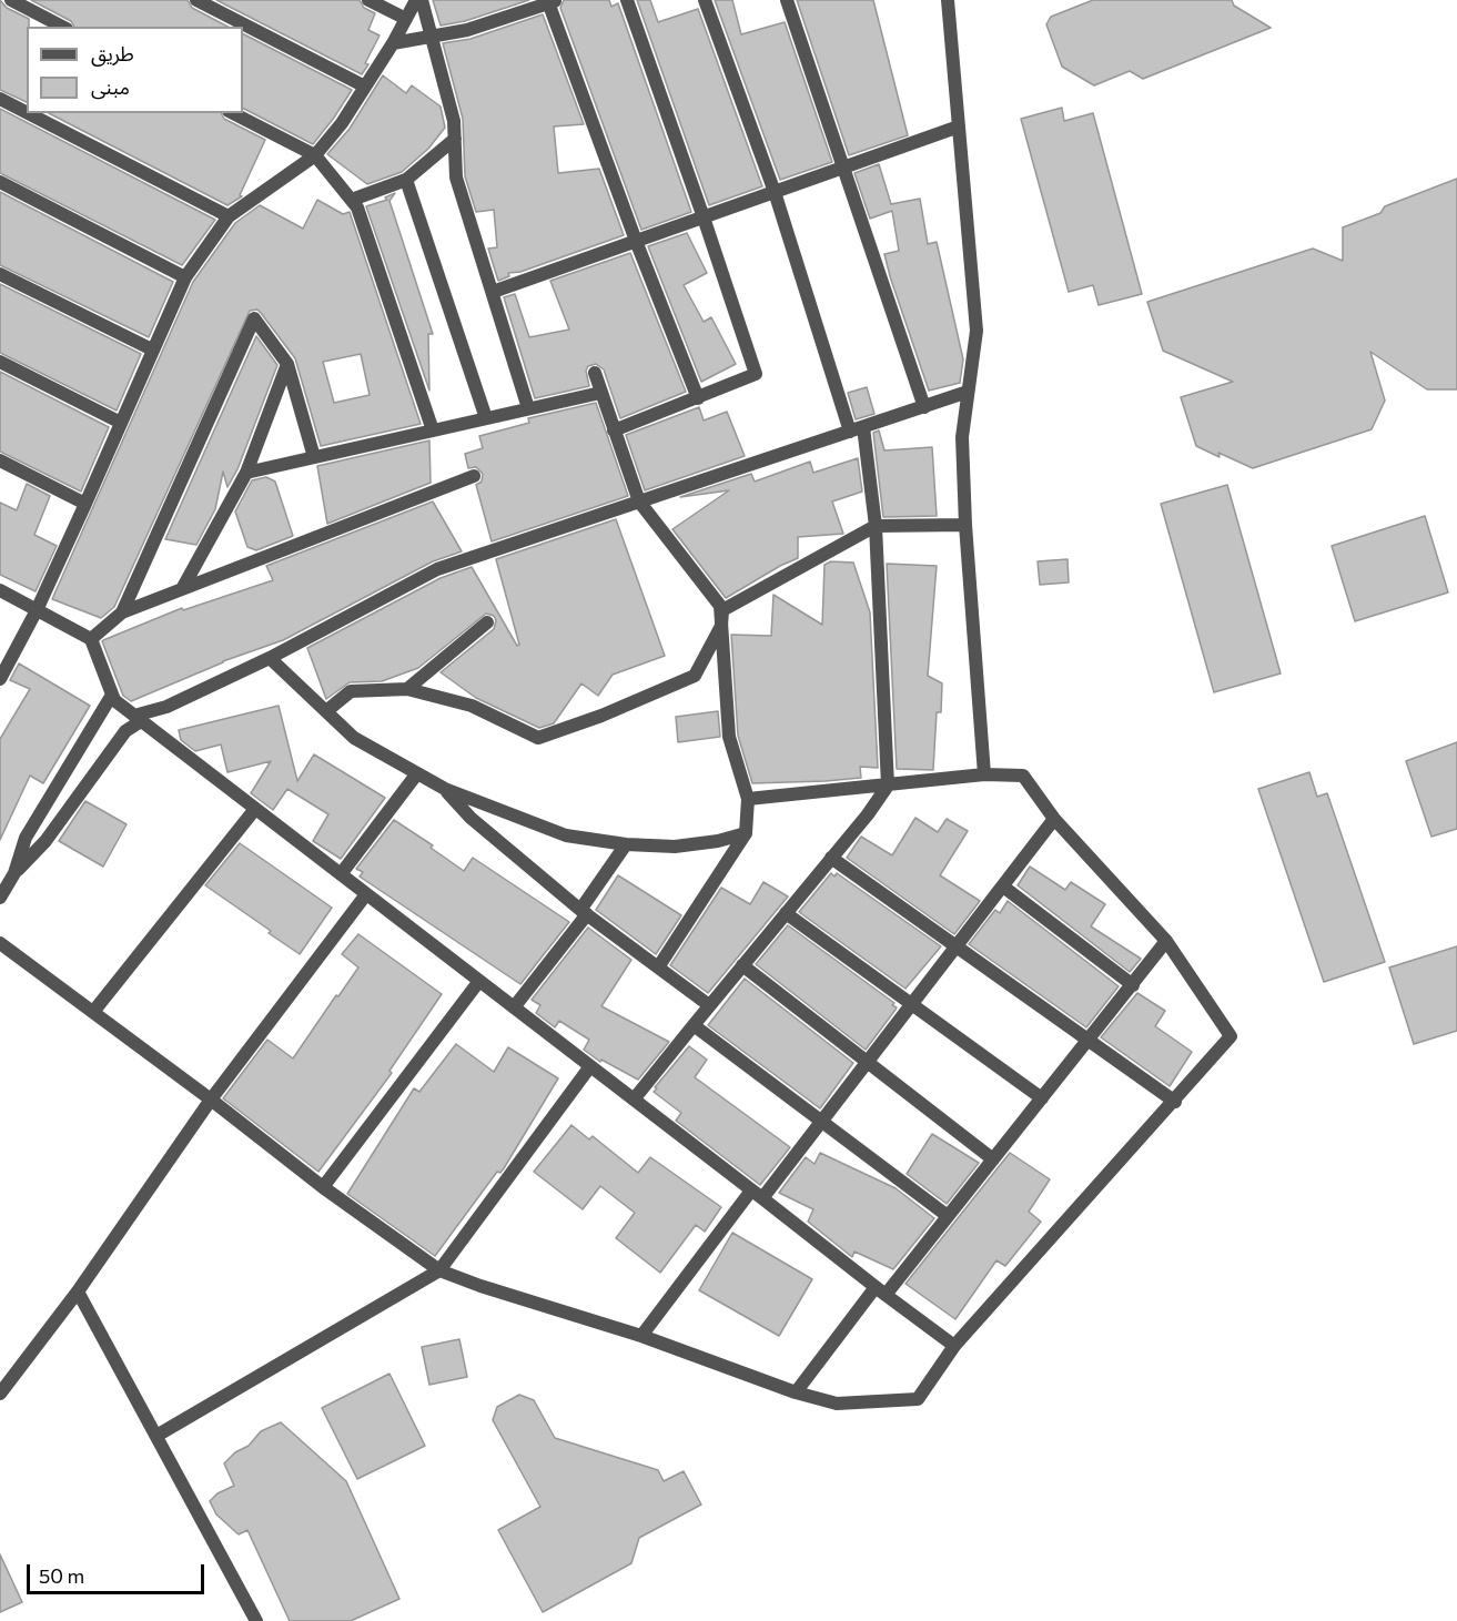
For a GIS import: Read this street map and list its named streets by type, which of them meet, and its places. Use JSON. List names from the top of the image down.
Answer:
{
  "legend": ["طريق", "مبنى"],
  "scale_bar": "50 m"
}
